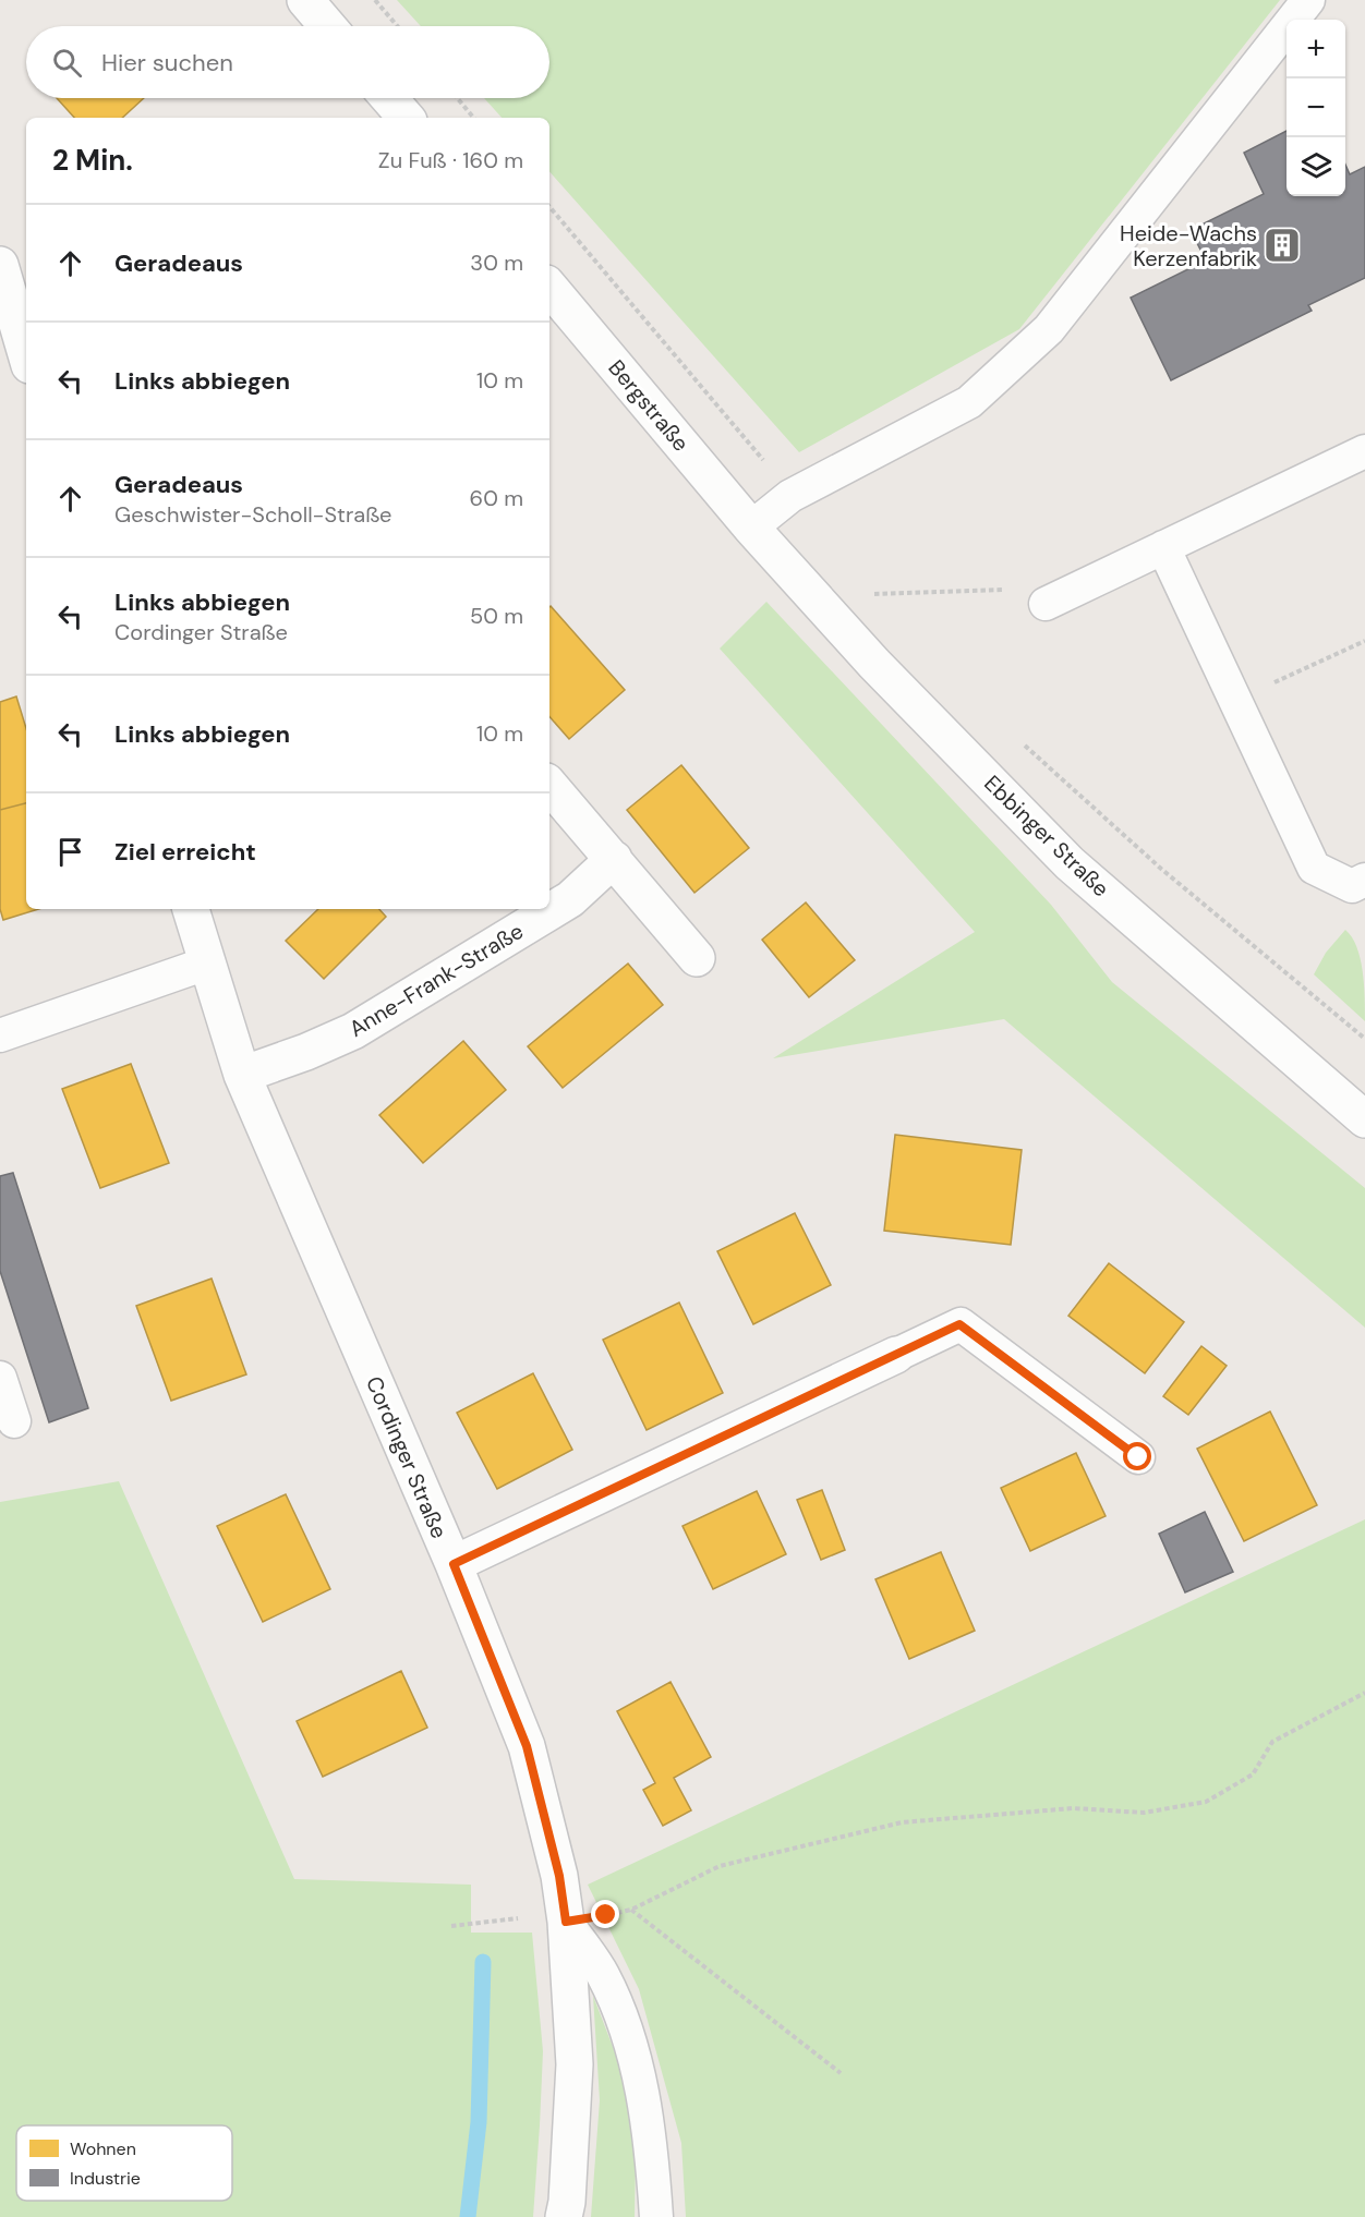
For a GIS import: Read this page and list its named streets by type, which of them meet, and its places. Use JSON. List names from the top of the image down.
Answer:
{
  "streets": {
    "street": [
      "Bergstraße",
      "Ebbinger Straße",
      "Anne-Frank-Straße",
      "Cordinger Straße"
    ]
  },
  "crossings": [
    ["Bergstraße", "Ebbinger Straße"],
    ["Anne-Frank-Straße", "Cordinger Straße"]
  ],
  "places": {
    "building": ["Heide-Wachs Kerzenfabrik"]
  },
  "legend": ["Wohnen", "Industrie"],
  "page": {
    "map_buttons": ["+", "−"],
    "search": "Hier suchen",
    "heading": ["2 Min.", "Zu Fuß · 160 m"],
    "list": [
      ["Geradeaus", "30 m"],
      ["Links abbiegen", "10 m"],
      ["Geradeaus", "Geschwister-Scholl-Straße", "60 m"],
      ["Links abbiegen", "Cordinger Straße", "50 m"],
      ["Links abbiegen", "10 m"],
      "Ziel erreicht"
    ]
  }
}
